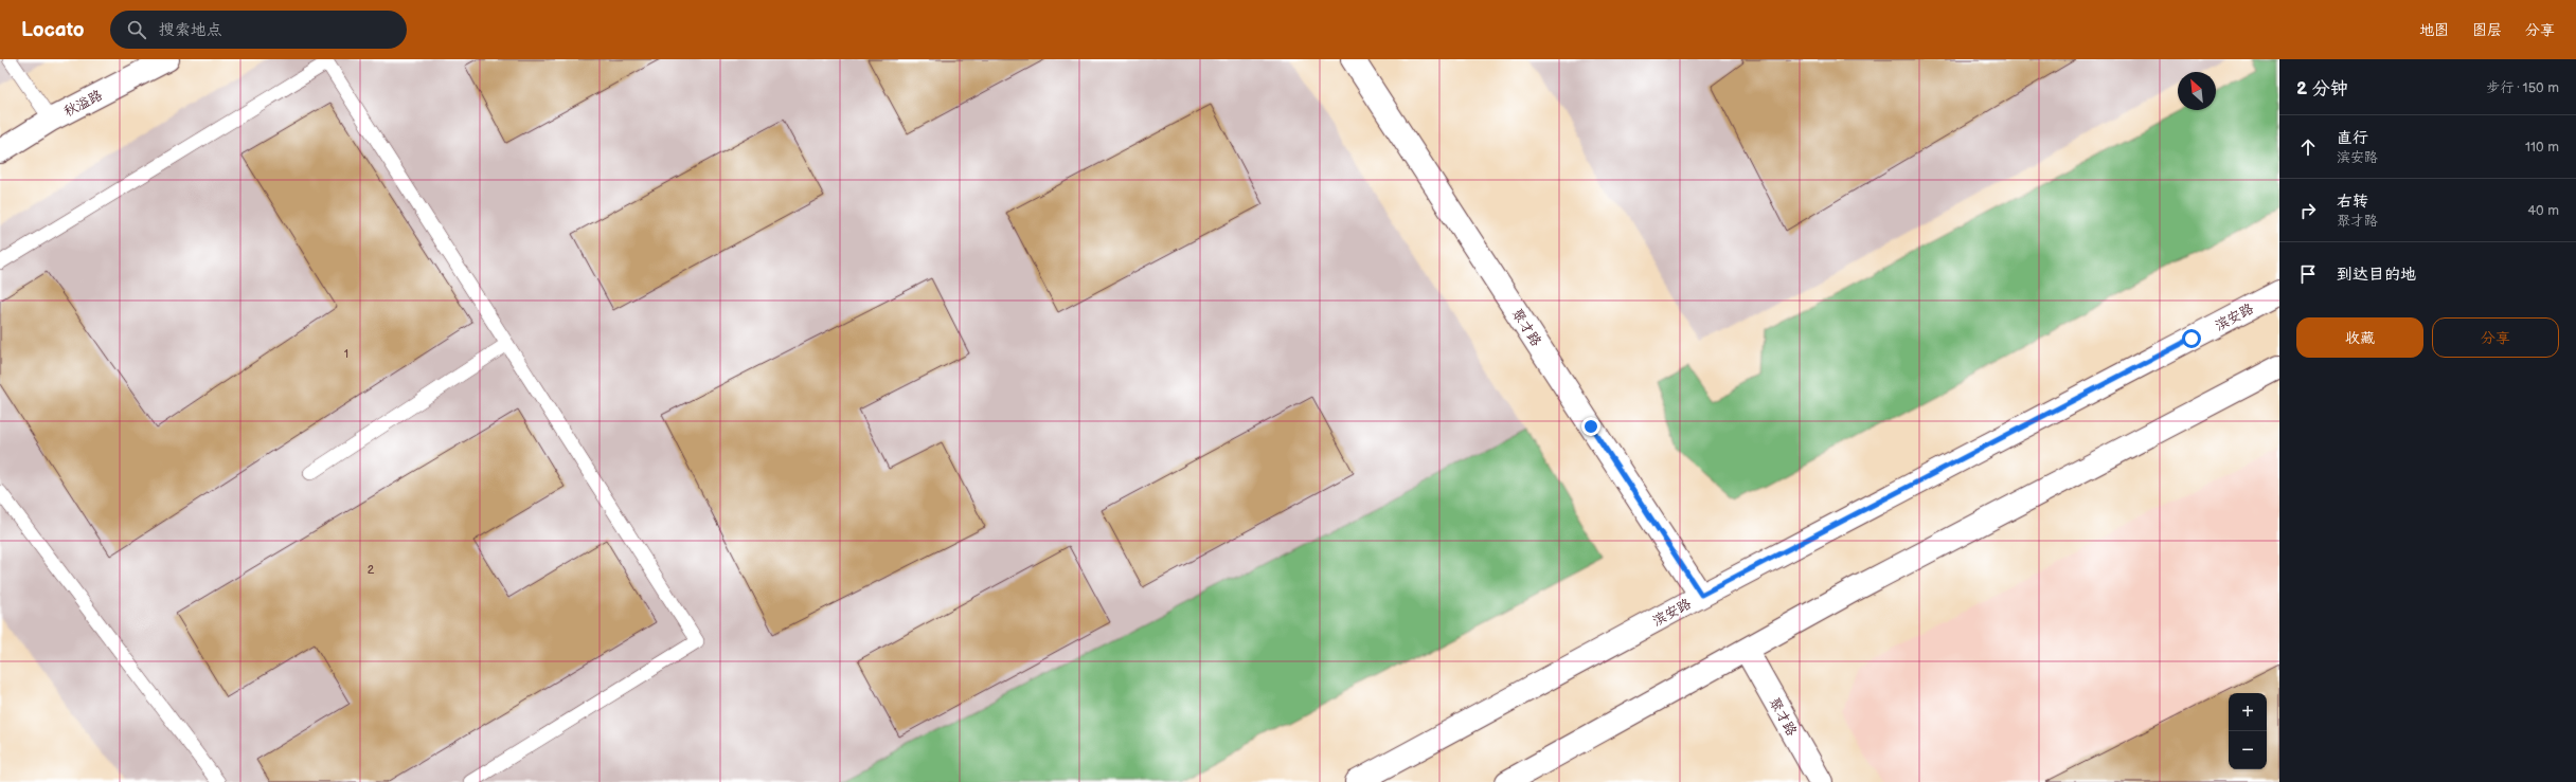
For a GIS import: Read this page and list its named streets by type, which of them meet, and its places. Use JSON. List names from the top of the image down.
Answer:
{
  "streets": {
    "main road": ["秋溢路", "滨安路", "聚才路"]
  },
  "crossings": [
    ["滨安路", "聚才路"]
  ],
  "house_numbers": ["1", "2"],
  "north": "top left",
  "page": {
    "header": "Locato",
    "search": "搜索地点",
    "nav": ["地图", "图层", "分享"],
    "heading": ["2 分钟", "步行 · 150 m"],
    "list": [
      ["直行", "滨安路", "110 m"],
      ["右转", "聚才路", "40 m"],
      "到达目的地"
    ],
    "buttons": ["收藏", "分享"],
    "map_buttons": ["+", "−"]
  }
}
